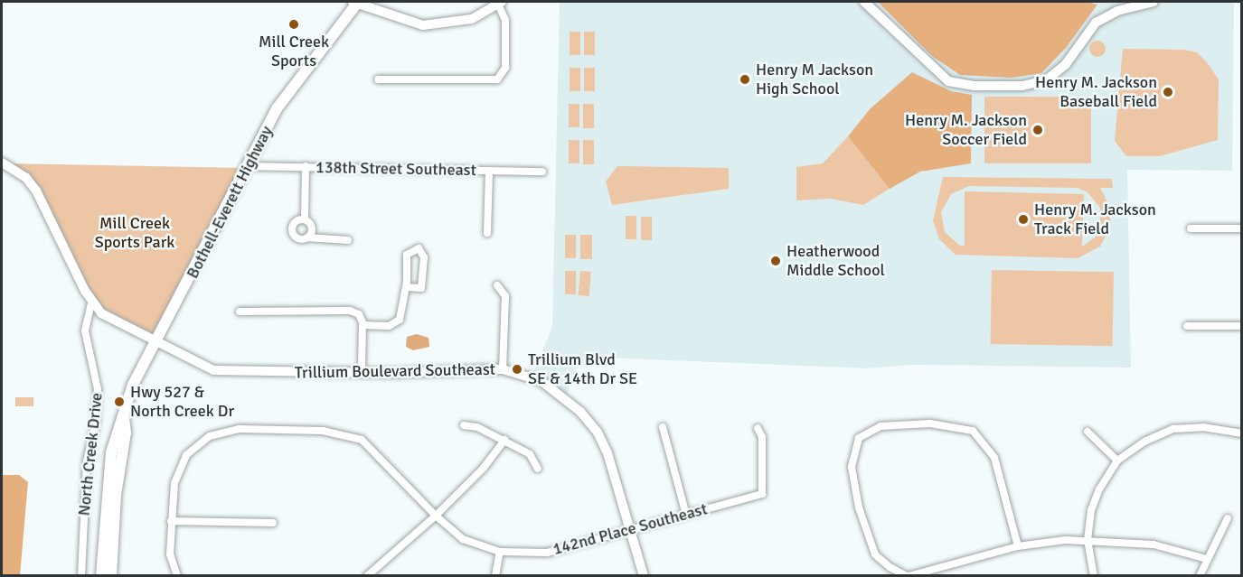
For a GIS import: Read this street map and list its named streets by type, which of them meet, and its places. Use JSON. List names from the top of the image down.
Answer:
{
  "streets": {
    "main road": ["Bothell-Everett Highway"],
    "street": [
      "138th Street Southeast",
      "Trillium Boulevard Southeast",
      "North Creek Drive",
      "142nd Place Southeast"
    ]
  },
  "crossings": [
    ["138th Street Southeast", "Bothell-Everett Highway"],
    ["Bothell-Everett Highway", "Trillium Boulevard Southeast"],
    ["Trillium Boulevard Southeast", "142nd Place Southeast"]
  ],
  "parks": ["Mill Creek Sports Park"],
  "places": [
    "Mill Creek Sports",
    "Henry M Jackson High School",
    "Henry M. Jackson Baseball Field",
    "Henry M. Jackson Soccer Field",
    "Henry M. Jackson Track Field",
    "Heatherwood Middle School",
    "Trillium Blvd SE & 14th Dr SE",
    "Hwy 527 & North Creek Dr"
  ]
}
